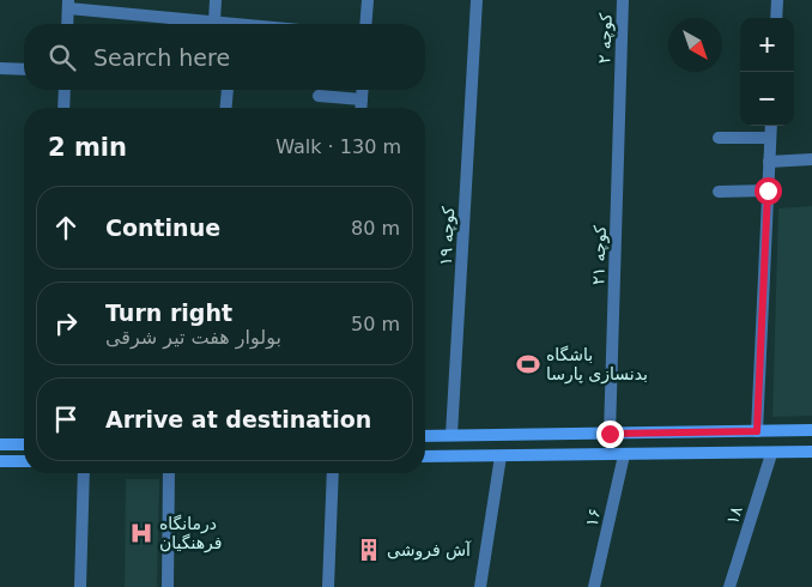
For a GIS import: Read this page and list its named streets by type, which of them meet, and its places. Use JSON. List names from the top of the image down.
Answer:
{
  "streets": {
    "street": [
      "کوچه ۲",
      "کوچه ۱۹",
      "کوچه ۲۱",
      "۱۸",
      "۱۶"
    ]
  },
  "crossings": [
    ["کوچه ۲", "کوچه ۲۱"]
  ],
  "places": {
    "sports": ["باشگاه بدنسازی پارسا"],
    "hospital": ["درمانگاه فرهنگیان"],
    "building": ["آش فروشی"]
  },
  "north": "bottom right",
  "page": {
    "map_buttons": ["+", "−"],
    "search": "Search here",
    "heading": ["2 min", "Walk · 130 m"],
    "list": [
      ["Continue", "80 m"],
      ["Turn right", "بولوار هفت تیر شرقی", "50 m"],
      "Arrive at destination"
    ]
  }
}
